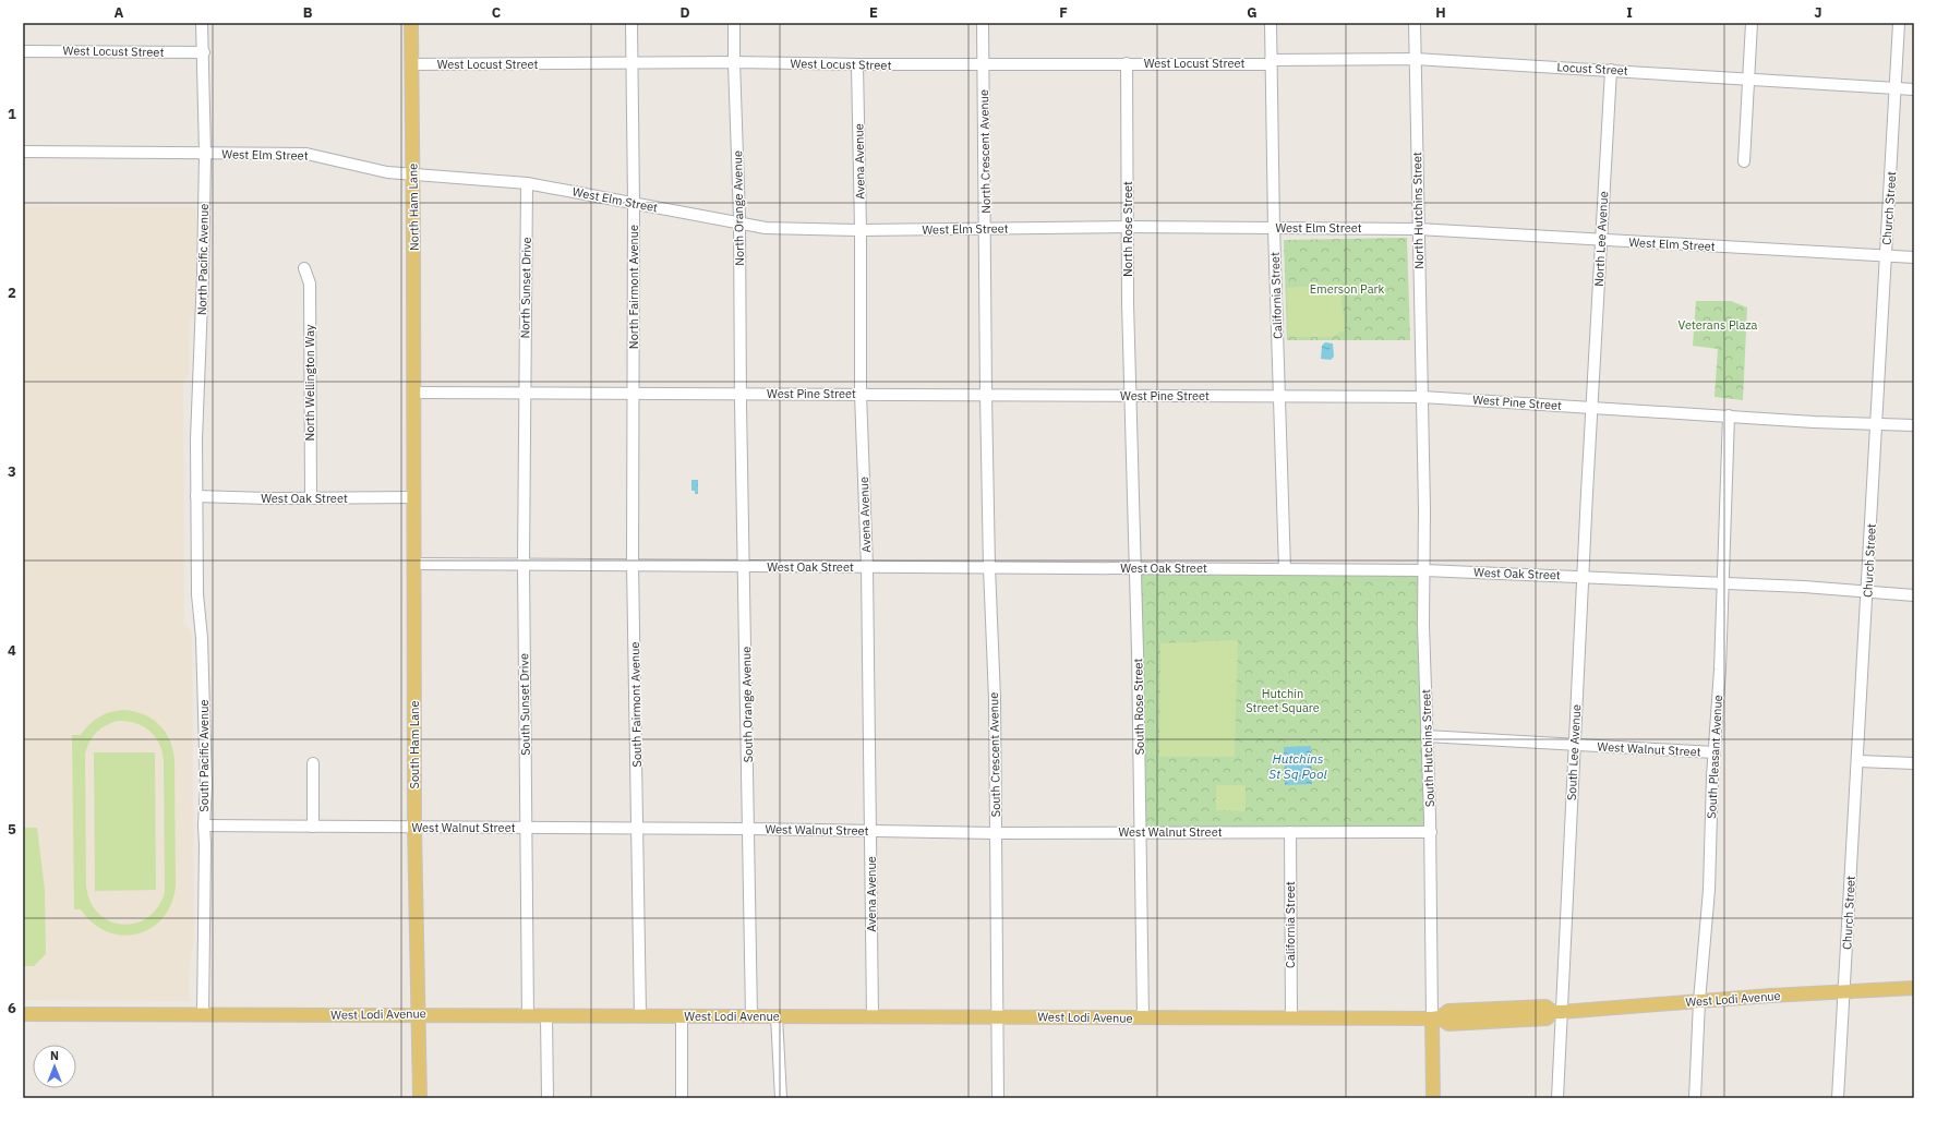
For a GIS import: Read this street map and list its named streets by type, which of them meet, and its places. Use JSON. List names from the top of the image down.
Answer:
{
  "streets": {
    "main road": [
      "North Ham Lane",
      "South Ham Lane",
      "South Hutchins Street",
      "West Lodi Avenue"
    ],
    "street": [
      "West Locust Street",
      "Locust Street",
      "North Crescent Avenue",
      "West Elm Street",
      "Avena Avenue",
      "North Orange Avenue",
      "Church Street",
      "North Hutchins Street",
      "North Rose Street",
      "North Lee Avenue",
      "North Pacific Avenue",
      "North Fairmont Avenue",
      "North Sunset Drive",
      "California Street",
      "North Wellington Way",
      "West Pine Street",
      "West Oak Street",
      "South Sunset Drive",
      "South Fairmont Avenue",
      "South Orange Avenue",
      "South Rose Street",
      "West Walnut Street",
      "South Lee Avenue",
      "South Crescent Avenue",
      "South Pacific Avenue",
      "South Pleasant Avenue"
    ]
  },
  "crossings": [
    ["West Locust Street", "Locust Street"],
    ["West Locust Street", "North Crescent Avenue"],
    ["West Locust Street", "Avena Avenue"],
    ["West Locust Street", "North Ham Lane"],
    ["West Locust Street", "North Orange Avenue"],
    ["West Locust Street", "North Rose Street"],
    ["West Locust Street", "North Pacific Avenue"],
    ["West Locust Street", "North Fairmont Avenue"],
    ["West Locust Street", "California Street"],
    ["Locust Street", "Church Street"],
    ["Locust Street", "North Hutchins Street"],
    ["Locust Street", "North Lee Avenue"],
    ["Locust Street", "California Street"],
    ["North Crescent Avenue", "West Elm Street"],
    ["North Crescent Avenue", "West Pine Street"],
    ["North Crescent Avenue", "South Crescent Avenue"],
    ["West Elm Street", "Avena Avenue"],
    ["West Elm Street", "North Ham Lane"],
    ["West Elm Street", "North Orange Avenue"],
    ["West Elm Street", "Church Street"],
    ["West Elm Street", "North Hutchins Street"],
    ["West Elm Street", "North Rose Street"],
    ["West Elm Street", "North Lee Avenue"],
    ["West Elm Street", "North Pacific Avenue"],
    ["West Elm Street", "North Fairmont Avenue"],
    ["West Elm Street", "North Sunset Drive"],
    ["West Elm Street", "California Street"],
    ["Avena Avenue", "West Pine Street"],
    ["Avena Avenue", "West Oak Street"],
    ["Avena Avenue", "West Walnut Street"],
    ["Avena Avenue", "West Lodi Avenue"],
    ["North Ham Lane", "West Pine Street"],
    ["North Ham Lane", "South Ham Lane"],
    ["North Orange Avenue", "West Pine Street"],
    ["North Orange Avenue", "South Orange Avenue"],
    ["Church Street", "West Pine Street"],
    ["Church Street", "West Oak Street"],
    ["Church Street", "West Lodi Avenue"],
    ["North Hutchins Street", "West Pine Street"],
    ["North Hutchins Street", "South Hutchins Street"],
    ["North Rose Street", "West Pine Street"],
    ["North Rose Street", "South Rose Street"],
    ["North Lee Avenue", "West Pine Street"],
    ["North Lee Avenue", "South Lee Avenue"],
    ["North Pacific Avenue", "West Oak Street"],
    ["North Pacific Avenue", "South Pacific Avenue"],
    ["North Fairmont Avenue", "West Pine Street"],
    ["North Fairmont Avenue", "South Fairmont Avenue"],
    ["North Sunset Drive", "West Pine Street"],
    ["North Sunset Drive", "South Sunset Drive"],
    ["California Street", "West Pine Street"],
    ["California Street", "West Oak Street"],
    ["California Street", "West Walnut Street"],
    ["California Street", "West Lodi Avenue"],
    ["North Wellington Way", "West Oak Street"],
    ["West Pine Street", "South Sunset Drive"],
    ["West Pine Street", "South Fairmont Avenue"],
    ["West Pine Street", "South Orange Avenue"],
    ["West Pine Street", "South Rose Street"],
    ["West Pine Street", "South Ham Lane"],
    ["West Pine Street", "South Hutchins Street"],
    ["West Pine Street", "South Lee Avenue"],
    ["West Pine Street", "South Pleasant Avenue"],
    ["West Oak Street", "South Sunset Drive"],
    ["West Oak Street", "South Fairmont Avenue"],
    ["West Oak Street", "South Orange Avenue"],
    ["West Oak Street", "South Rose Street"],
    ["West Oak Street", "South Ham Lane"],
    ["West Oak Street", "South Hutchins Street"],
    ["West Oak Street", "South Lee Avenue"],
    ["West Oak Street", "South Crescent Avenue"],
    ["West Oak Street", "South Pacific Avenue"],
    ["West Oak Street", "South Pleasant Avenue"],
    ["South Sunset Drive", "West Walnut Street"],
    ["South Sunset Drive", "West Lodi Avenue"],
    ["South Fairmont Avenue", "West Walnut Street"],
    ["South Fairmont Avenue", "West Lodi Avenue"],
    ["South Orange Avenue", "West Walnut Street"],
    ["South Orange Avenue", "West Lodi Avenue"],
    ["South Rose Street", "West Walnut Street"],
    ["South Rose Street", "West Lodi Avenue"],
    ["South Ham Lane", "West Walnut Street"],
    ["South Ham Lane", "West Lodi Avenue"],
    ["South Hutchins Street", "West Walnut Street"],
    ["South Hutchins Street", "West Lodi Avenue"],
    ["West Walnut Street", "South Lee Avenue"],
    ["West Walnut Street", "South Crescent Avenue"],
    ["West Walnut Street", "South Pacific Avenue"],
    ["West Walnut Street", "South Pleasant Avenue"],
    ["South Lee Avenue", "West Lodi Avenue"],
    ["South Crescent Avenue", "West Lodi Avenue"],
    ["South Pacific Avenue", "West Lodi Avenue"],
    ["South Pleasant Avenue", "West Lodi Avenue"]
  ],
  "water": ["Hutchins St Sq Pool"],
  "parks": ["Emerson Park", "Veterans Plaza", "Hutchin Street Square"],
  "north": "top",
  "grid": {
    "columns": [
      "A",
      "B",
      "C",
      "D",
      "E",
      "F",
      "G",
      "H",
      "I",
      "J"
    ],
    "rows": [
      "1",
      "2",
      "3",
      "4",
      "5",
      "6"
    ]
  }
}
